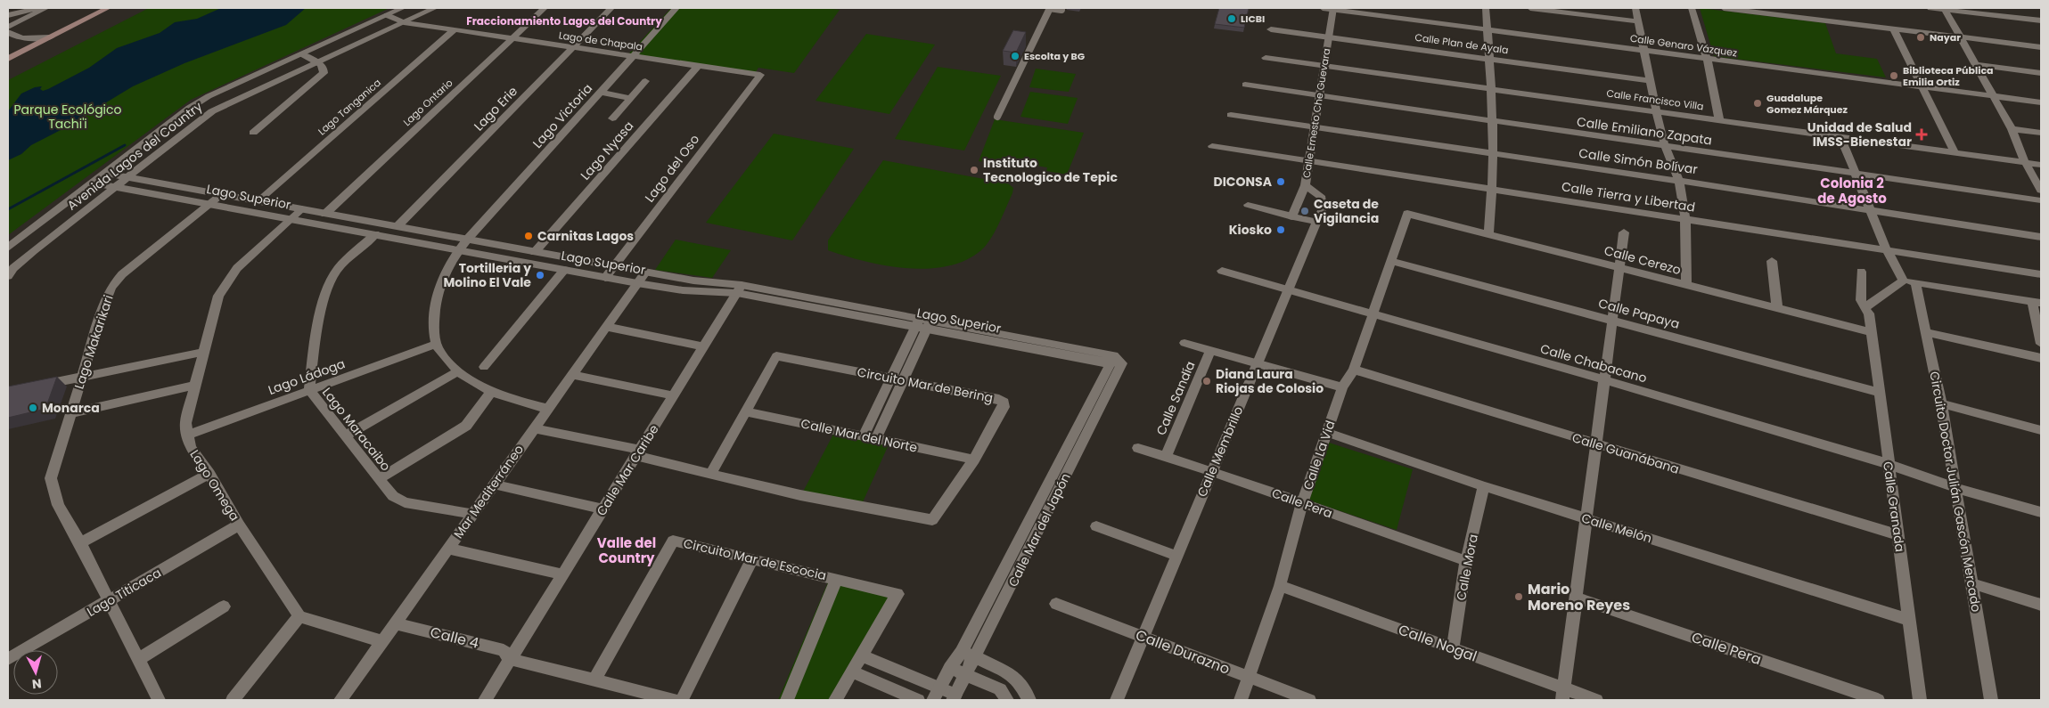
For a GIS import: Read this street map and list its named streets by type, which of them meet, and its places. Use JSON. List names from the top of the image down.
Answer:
{
  "streets": {
    "street": [
      "Lago de Chapala",
      "Calle Plan de Ayala",
      "Calle Genaro Vázquez",
      "Calle Francisco Villa",
      "Lago Ontario",
      "Lago Tanganica",
      "Lago Erie",
      "Calle Ernesto Che Guevara",
      "Lago Victoria",
      "Calle Emiliano Zapata",
      "Lago Nyasa",
      "Avenida Lagos del Country",
      "Calle Simón Bolívar",
      "Lago del Oso",
      "Lago Superior",
      "Calle Tierra y Libertad",
      "Calle Cerezo",
      "Calle Papaya",
      "Lago Makarikari",
      "Calle Chabacano",
      "Lago Ládoga",
      "Circuito Mar de Bering",
      "Calle Sandía",
      "Lago Maracaibo",
      "Calle Mar del Norte",
      "Calle Membrillo",
      "Calle Guanábana",
      "Calle La Vid",
      "Calle Mar Caribe",
      "Lago Omega",
      "Mar Mediterráneo",
      "Circuito Doctor Julián Gascón Mercado",
      "Calle Pera",
      "Calle Granada",
      "Calle Melón",
      "Calle Mar del Japón",
      "Circuito Mar de Escocia",
      "Calle Mora",
      "Lago Titicaca",
      "Calle 4",
      "Calle Nogal",
      "Calle Durazno"
    ]
  },
  "crossings": [
    ["Lago de Chapala", "Lago Ontario"],
    ["Lago de Chapala", "Lago Tanganica"],
    ["Lago de Chapala", "Lago Erie"],
    ["Lago de Chapala", "Lago Victoria"],
    ["Lago de Chapala", "Lago Nyasa"],
    ["Lago de Chapala", "Avenida Lagos del Country"],
    ["Lago de Chapala", "Lago del Oso"],
    ["Calle Plan de Ayala", "Calle Ernesto Che Guevara"],
    ["Calle Genaro Vázquez", "Calle Ernesto Che Guevara"],
    ["Calle Francisco Villa", "Calle Ernesto Che Guevara"],
    ["Calle Francisco Villa", "Circuito Doctor Julián Gascón Mercado"],
    ["Lago Ontario", "Lago Superior"],
    ["Lago Tanganica", "Lago Superior"],
    ["Lago Erie", "Lago Superior"],
    ["Calle Ernesto Che Guevara", "Calle Emiliano Zapata"],
    ["Calle Ernesto Che Guevara", "Calle Simón Bolívar"],
    ["Calle Ernesto Che Guevara", "Calle Tierra y Libertad"],
    ["Calle Ernesto Che Guevara", "Calle Membrillo"],
    ["Lago Victoria", "Lago Superior"],
    ["Lago Victoria", "Lago Ládoga"],
    ["Calle Emiliano Zapata", "Circuito Doctor Julián Gascón Mercado"],
    ["Lago Nyasa", "Lago Superior"],
    ["Avenida Lagos del Country", "Lago Superior"],
    ["Calle Simón Bolívar", "Circuito Doctor Julián Gascón Mercado"],
    ["Lago del Oso", "Lago Superior"],
    ["Lago Superior", "Lago Makarikari"],
    ["Lago Superior", "Lago Maracaibo"],
    ["Lago Superior", "Calle Mar Caribe"],
    ["Lago Superior", "Lago Omega"],
    ["Lago Superior", "Mar Mediterráneo"],
    ["Lago Superior", "Calle Mar del Japón"],
    ["Calle Tierra y Libertad", "Circuito Doctor Julián Gascón Mercado"],
    ["Calle Cerezo", "Calle La Vid"],
    ["Calle Cerezo", "Calle Granada"],
    ["Calle Papaya", "Calle La Vid"],
    ["Calle Papaya", "Calle Granada"],
    ["Lago Makarikari", "Lago Titicaca"],
    ["Calle Chabacano", "Calle Membrillo"],
    ["Calle Chabacano", "Calle La Vid"],
    ["Calle Chabacano", "Circuito Doctor Julián Gascón Mercado"],
    ["Calle Chabacano", "Calle Granada"],
    ["Lago Ládoga", "Lago Maracaibo"],
    ["Lago Ládoga", "Lago Omega"],
    ["Circuito Mar de Bering", "Calle Mar del Norte"],
    ["Circuito Mar de Bering", "Calle Mar Caribe"],
    ["Calle Sandía", "Calle Pera"],
    ["Lago Maracaibo", "Mar Mediterráneo"],
    ["Calle Membrillo", "Calle Pera"],
    ["Calle Membrillo", "Calle Durazno"],
    ["Calle Guanábana", "Calle La Vid"],
    ["Calle Guanábana", "Calle Granada"],
    ["Calle La Vid", "Calle Pera"],
    ["Calle La Vid", "Calle Melón"],
    ["Calle La Vid", "Calle Nogal"],
    ["Calle La Vid", "Calle Durazno"],
    ["Calle Mar Caribe", "Calle 4"],
    ["Lago Omega", "Lago Titicaca"],
    ["Mar Mediterráneo", "Calle 4"],
    ["Calle Pera", "Calle Mora"],
    ["Calle Granada", "Calle Melón"],
    ["Calle Melón", "Calle Mora"],
    ["Calle Mora", "Calle Nogal"]
  ],
  "districts": ["Fraccionamiento Lagos del Country", "Colonia 2 de Agosto", "Valle del Country"],
  "parks": ["Parque Ecológico Tachi'i"],
  "places": {
    "other": [
      "LICBI",
      "Nayar",
      "Escolta y BG",
      "Biblioteca Pública Emilia Ortiz",
      "Guadalupe Gomez Márquez",
      "Instituto Tecnologico de Tepic",
      "DICONSA",
      "Caseta de Vigilancia",
      "Kiosko",
      "Carnitas Lagos",
      "Tortilleria y Molino El Vale",
      "Diana Laura Riojas de Colosio",
      "Monarca",
      "Mario Moreno Reyes"
    ],
    "health": ["Unidad de Salud IMSS-Bienestar"]
  },
  "north": "bottom"
}
